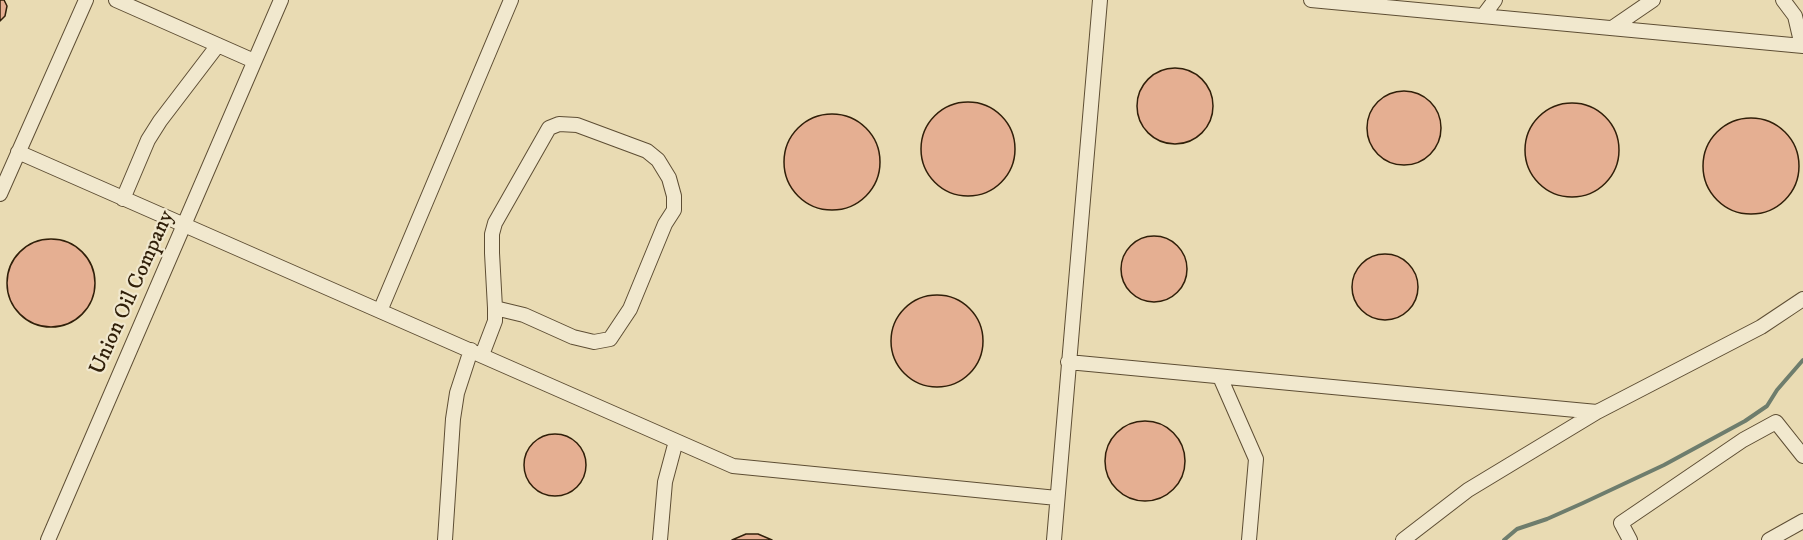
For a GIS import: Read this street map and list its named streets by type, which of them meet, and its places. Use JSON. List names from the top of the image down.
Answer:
{
  "streets": {
    "street": ["Union Oil Company"]
  }
}
